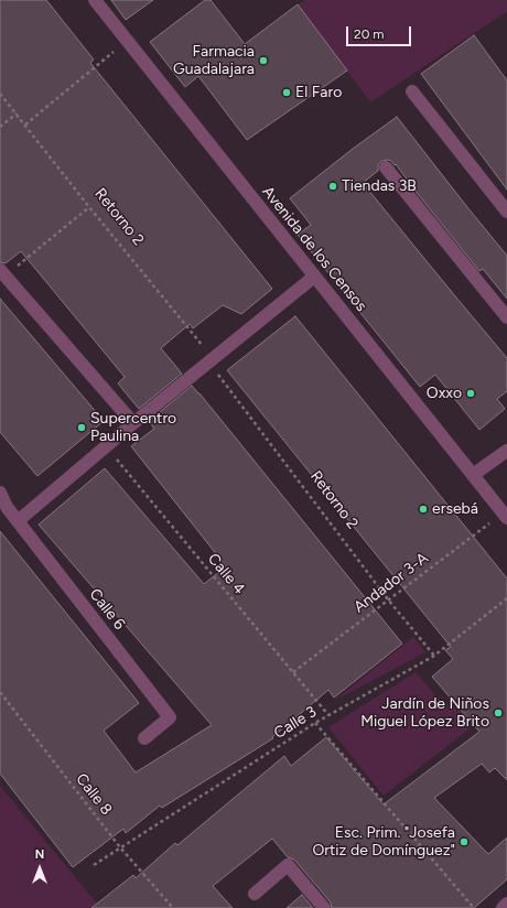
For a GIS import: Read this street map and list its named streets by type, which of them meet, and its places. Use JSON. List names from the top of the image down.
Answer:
{
  "streets": {
    "street": ["Avenida de los Censos", "Calle 6"],
    "path": [
      "Retorno 2",
      "Calle 4",
      "Andador 3-A",
      "Calle 3",
      "Calle 8"
    ]
  },
  "crossings": [
    ["Retorno 2", "Andador 3-A"],
    ["Retorno 2", "Calle 3"],
    ["Avenida de los Censos", "Andador 3-A"],
    ["Calle 4", "Andador 3-A"],
    ["Calle 4", "Calle 3"],
    ["Calle 3", "Calle 8"]
  ],
  "places": [
    "Farmacia Guadalajara",
    "El Faro",
    "Tiendas 3B",
    "Oxxo",
    "Supercentro Paulina",
    "ersebá",
    "Jardín de Niños Miguel López Brito",
    "Esc. Prim. \"Josefa Ortiz de Domínguez\""
  ],
  "scale_bar": "20 m",
  "north": "top"
}
